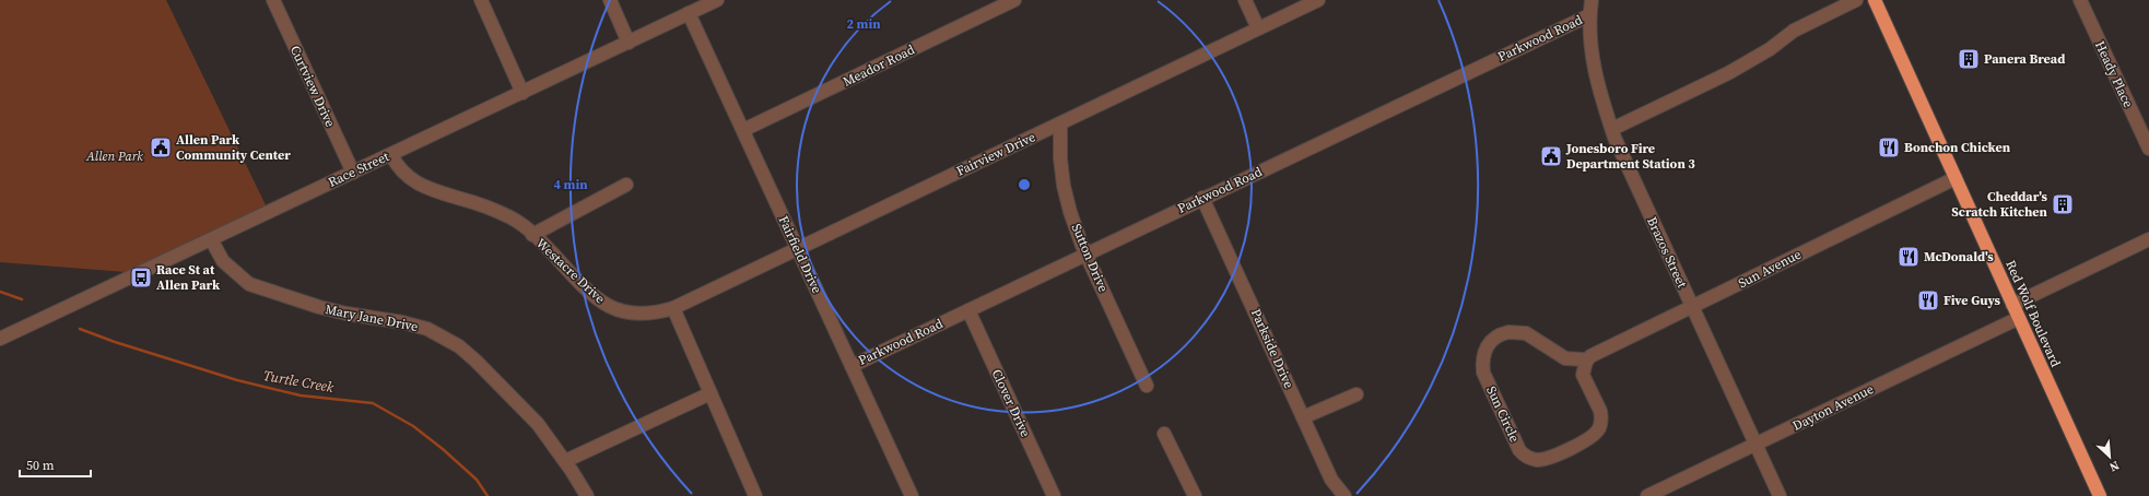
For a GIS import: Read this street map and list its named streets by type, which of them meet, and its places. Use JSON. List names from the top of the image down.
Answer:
{
  "streets": {
    "highway": ["Red Wolf Boulevard"],
    "street": [
      "Parkwood Road",
      "Meador Road",
      "Heady Place",
      "Curtview Drive",
      "Fairview Drive",
      "Race Street",
      "Brazos Street",
      "Fairfield Drive",
      "Sutton Drive",
      "Sun Avenue",
      "Westacre Drive",
      "Mary Jane Drive",
      "Parkside Drive",
      "Clover Drive",
      "Dayton Avenue",
      "Sun Circle"
    ]
  },
  "crossings": [
    ["Parkwood Road", "Brazos Street"],
    ["Parkwood Road", "Fairfield Drive"],
    ["Parkwood Road", "Sutton Drive"],
    ["Parkwood Road", "Parkside Drive"],
    ["Parkwood Road", "Clover Drive"],
    ["Meador Road", "Fairfield Drive"],
    ["Curtview Drive", "Race Street"],
    ["Fairview Drive", "Fairfield Drive"],
    ["Fairview Drive", "Sutton Drive"],
    ["Fairview Drive", "Westacre Drive"],
    ["Race Street", "Fairfield Drive"],
    ["Race Street", "Westacre Drive"],
    ["Race Street", "Mary Jane Drive"],
    ["Brazos Street", "Sun Avenue"],
    ["Brazos Street", "Dayton Avenue"],
    ["Sun Avenue", "Red Wolf Boulevard"],
    ["Sun Avenue", "Sun Circle"],
    ["Red Wolf Boulevard", "Dayton Avenue"]
  ],
  "water": ["Turtle Creek"],
  "parks": ["Allen Park"],
  "places": {
    "building": ["Panera Bread", "Cheddar's Scratch Kitchen"],
    "public building": ["Allen Park Community Center", "Jonesboro Fire Department Station 3"],
    "restaurant": ["Bonchon Chicken", "McDonald's", "Five Guys"],
    "bus stop": ["Race St at Allen Park"]
  },
  "scale_bar": "50 m",
  "north": "bottom right",
  "rings": ["2 min", "4 min"]
}
